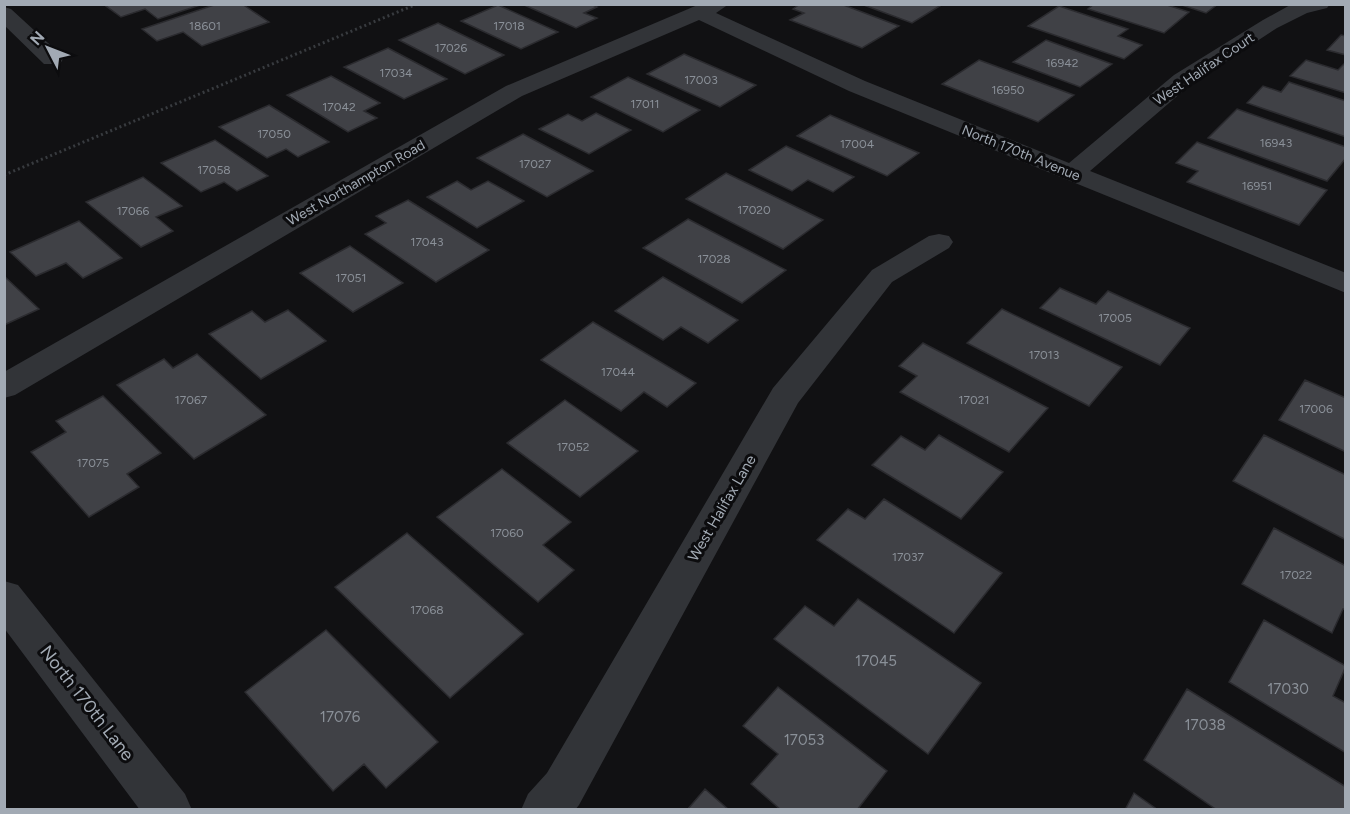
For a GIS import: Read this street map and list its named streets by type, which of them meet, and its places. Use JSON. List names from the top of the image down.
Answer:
{
  "streets": {
    "street": [
      "West Halifax Court",
      "North 170th Avenue",
      "West Northampton Road",
      "West Halifax Lane",
      "North 170th Lane"
    ]
  },
  "crossings": [
    ["West Halifax Court", "North 170th Avenue"],
    ["North 170th Avenue", "West Northampton Road"]
  ],
  "house_numbers": [
    "18601",
    "17018",
    "17026",
    "16942",
    "17034",
    "17003",
    "16950",
    "17011",
    "17042",
    "17050",
    "16943",
    "17004",
    "17027",
    "17058",
    "16951",
    "17020",
    "17066",
    "17043",
    "17028",
    "17051",
    "17005",
    "17013",
    "17044",
    "17067",
    "17021",
    "17006",
    "17052",
    "17075",
    "17060",
    "17037",
    "17022",
    "17068",
    "17045",
    "17030",
    "17076",
    "17038",
    "17053"
  ],
  "north": "top left"
}
